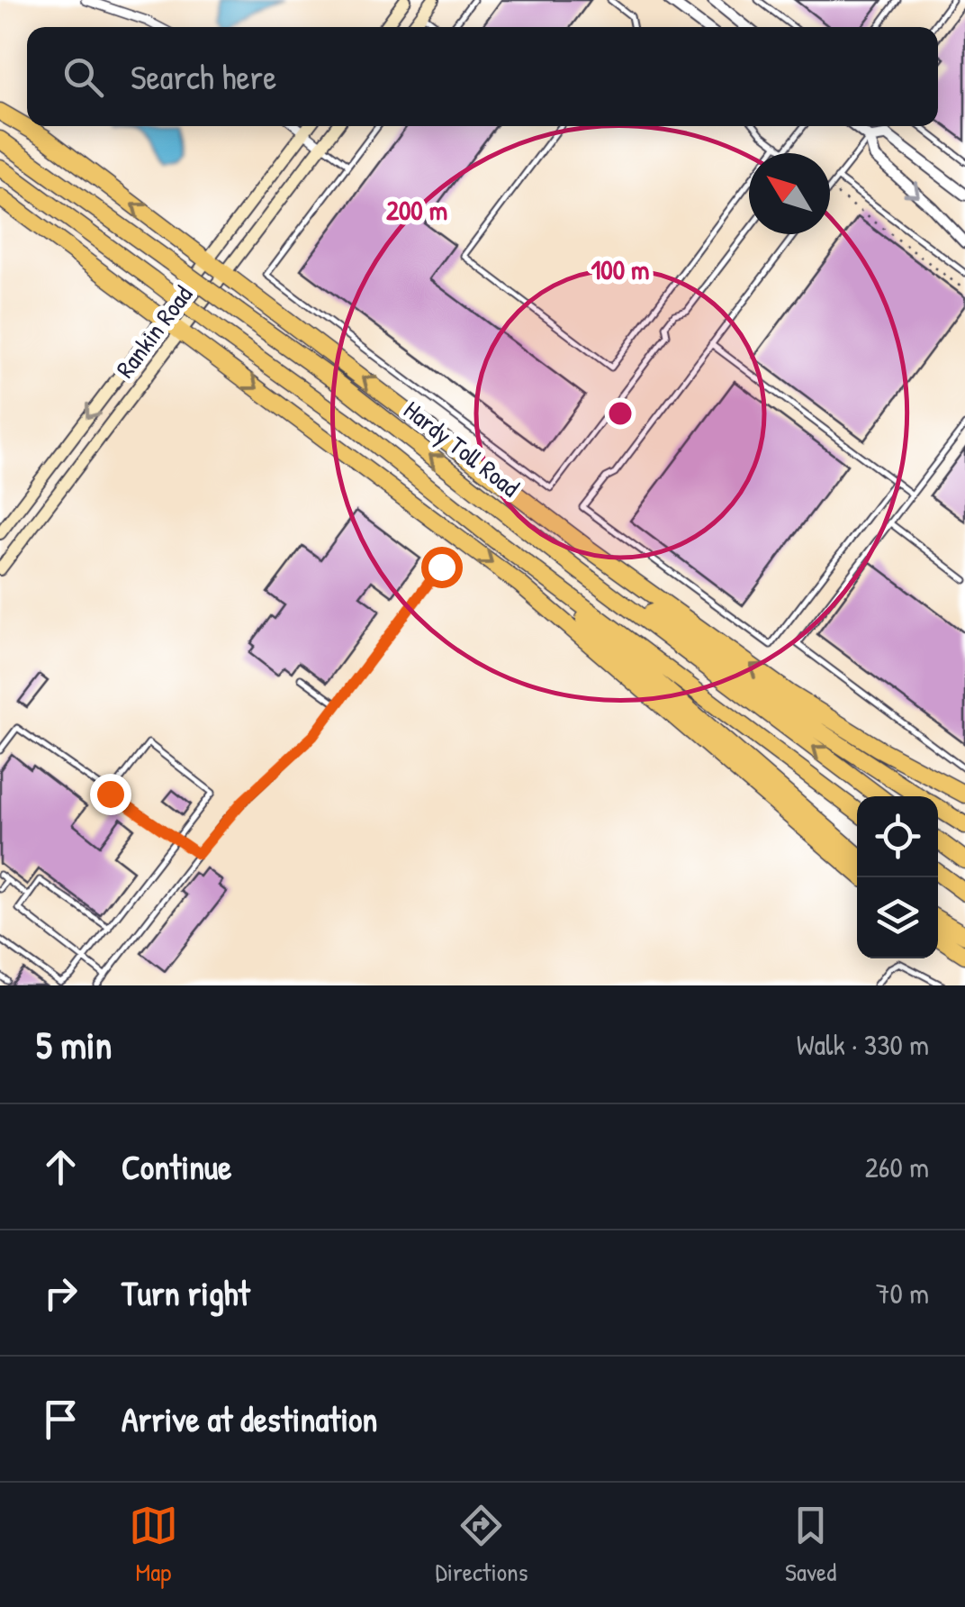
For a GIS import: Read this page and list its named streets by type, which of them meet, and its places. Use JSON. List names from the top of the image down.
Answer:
{
  "streets": {
    "highway": ["Hardy Toll Road"],
    "main road": ["Rankin Road"]
  },
  "north": "top left",
  "page": {
    "search": "Search here",
    "heading": ["5 min", "Walk · 330 m"],
    "list": [
      ["Continue", "260 m"],
      ["Turn right", "70 m"],
      "Arrive at destination"
    ],
    "nav": ["Map", "Directions", "Saved"]
  },
  "rings": ["200 m", "100 m"]
}
